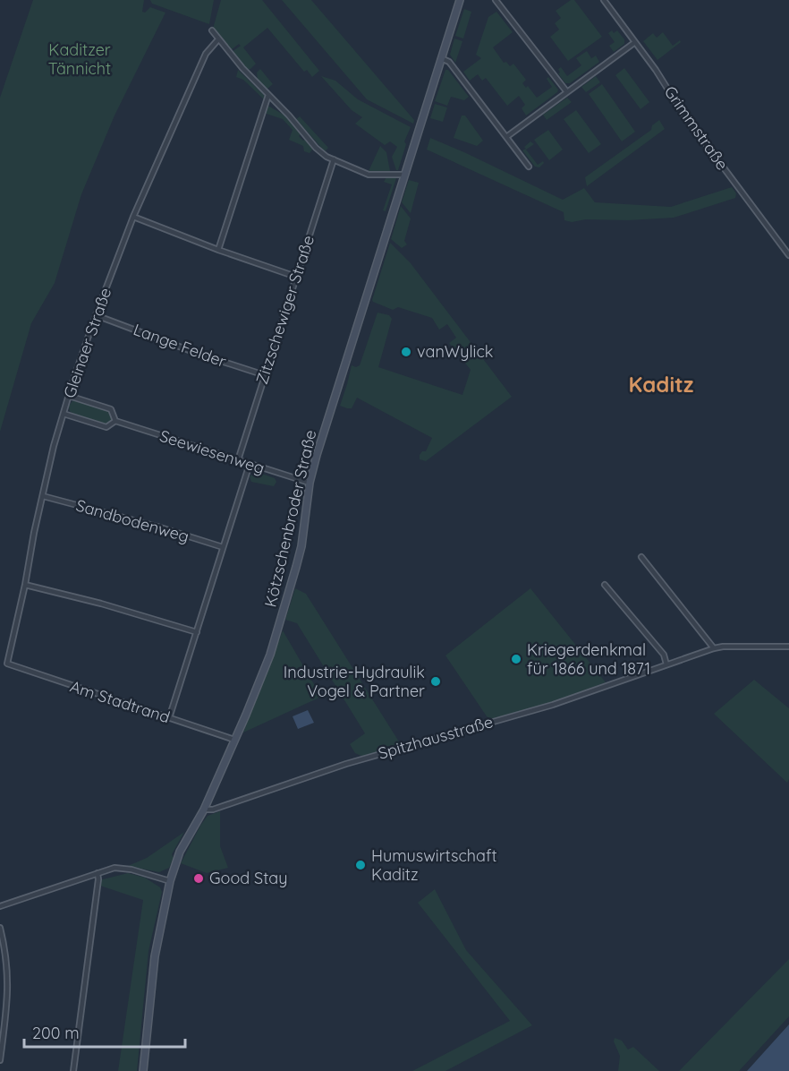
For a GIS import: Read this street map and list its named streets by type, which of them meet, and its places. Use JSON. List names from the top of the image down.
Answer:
{
  "streets": {
    "street": [
      "Grimmstraße",
      "Zitzschewiger Straße",
      "Gleinaer Straße",
      "Lange Felder",
      "Seewiesenweg",
      "Kötzschenbroder Straße",
      "Sandbodenweg",
      "Am Stadtrand",
      "Spitzhausstraße"
    ]
  },
  "crossings": [
    ["Zitzschewiger Straße", "Lange Felder"],
    ["Zitzschewiger Straße", "Seewiesenweg"],
    ["Gleinaer Straße", "Lange Felder"],
    ["Gleinaer Straße", "Seewiesenweg"],
    ["Gleinaer Straße", "Sandbodenweg"],
    ["Gleinaer Straße", "Am Stadtrand"],
    ["Seewiesenweg", "Kötzschenbroder Straße"],
    ["Kötzschenbroder Straße", "Am Stadtrand"],
    ["Kötzschenbroder Straße", "Spitzhausstraße"]
  ],
  "districts": ["Kaditz"],
  "parks": ["Kaditzer Tännicht"],
  "places": [
    "vanWylick",
    "Kriegerdenkmal für 1866 und 1871",
    "Industrie-Hydraulik Vogel & Partner",
    "Humuswirtschaft Kaditz",
    "Good Stay"
  ],
  "scale_bar": "200 m"
}
